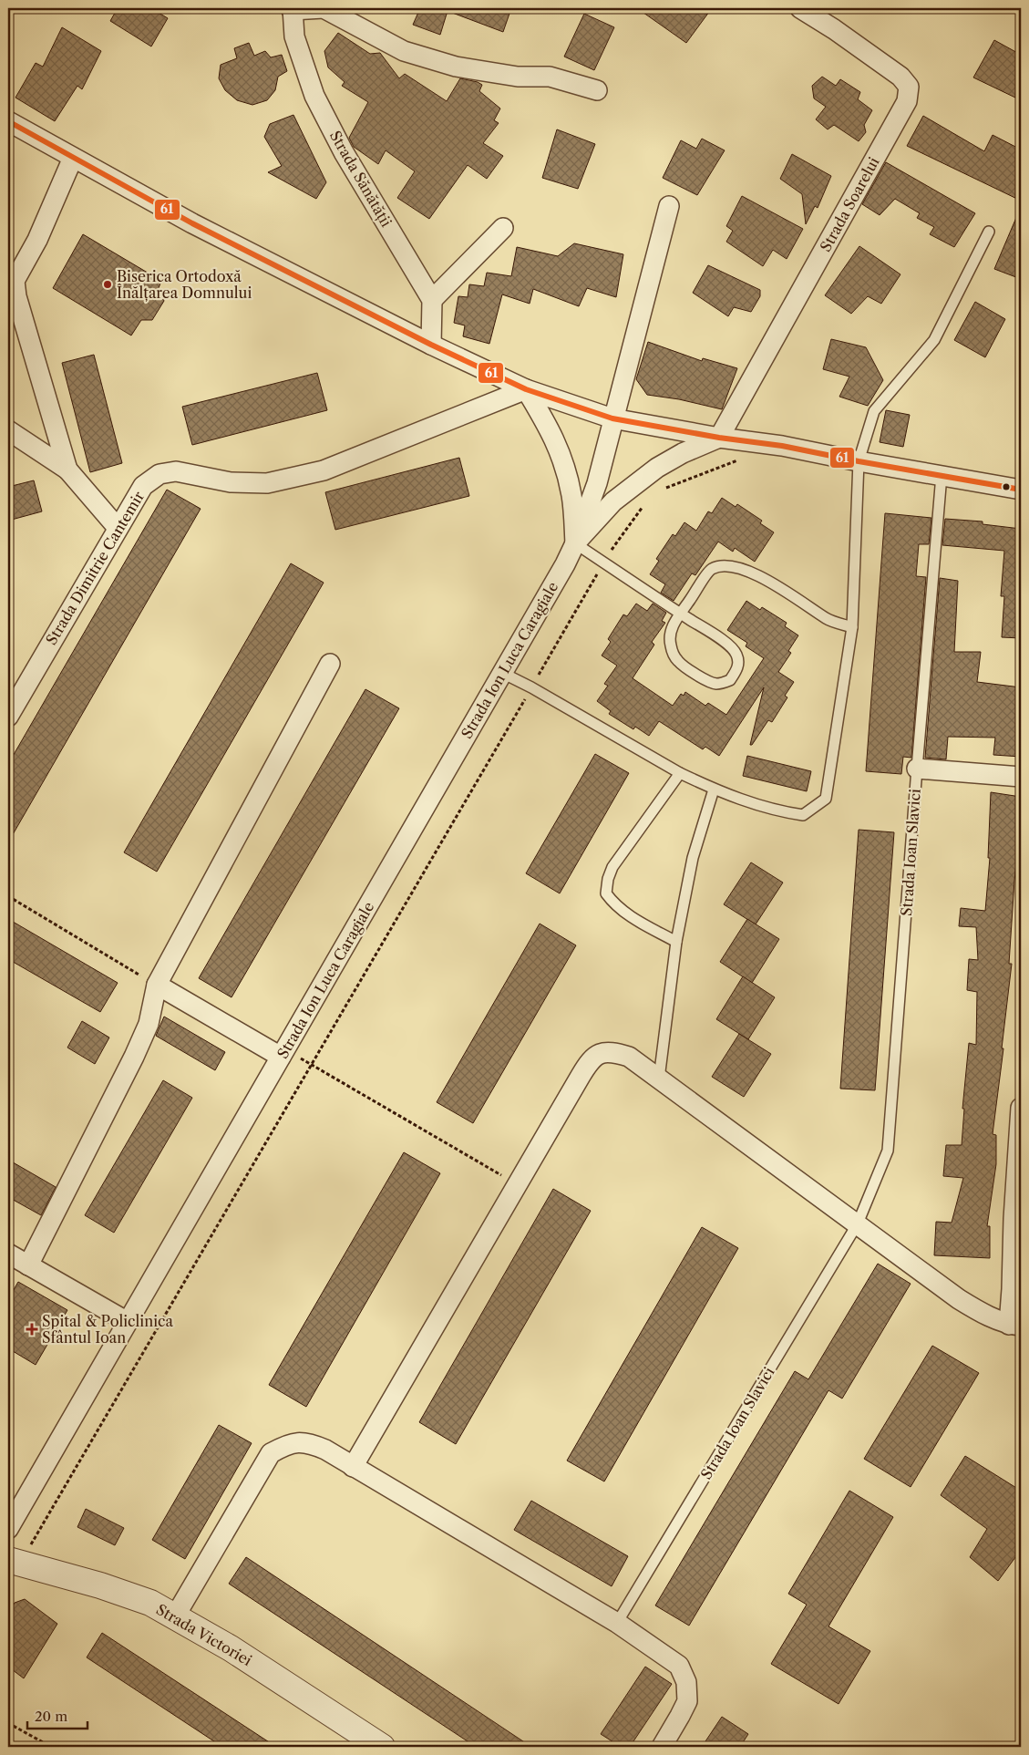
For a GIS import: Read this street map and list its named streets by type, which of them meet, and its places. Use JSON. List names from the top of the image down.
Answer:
{
  "streets": {
    "street": [
      "Strada Sănătății",
      "Strada Soarelui",
      "Strada Dimitrie Cantemir",
      "Strada Ion Luca Caragiale",
      "Strada Victoriei"
    ],
    "lane": ["Strada Ioan Slavici"]
  },
  "places": {
    "other": ["Biserica Ortodoxă Înălțarea Domnului"],
    "health": ["Spital & Policlinica Sfântul Ioan"]
  },
  "lines": ["transit line 61"],
  "scale_bar": "20 m"
}
